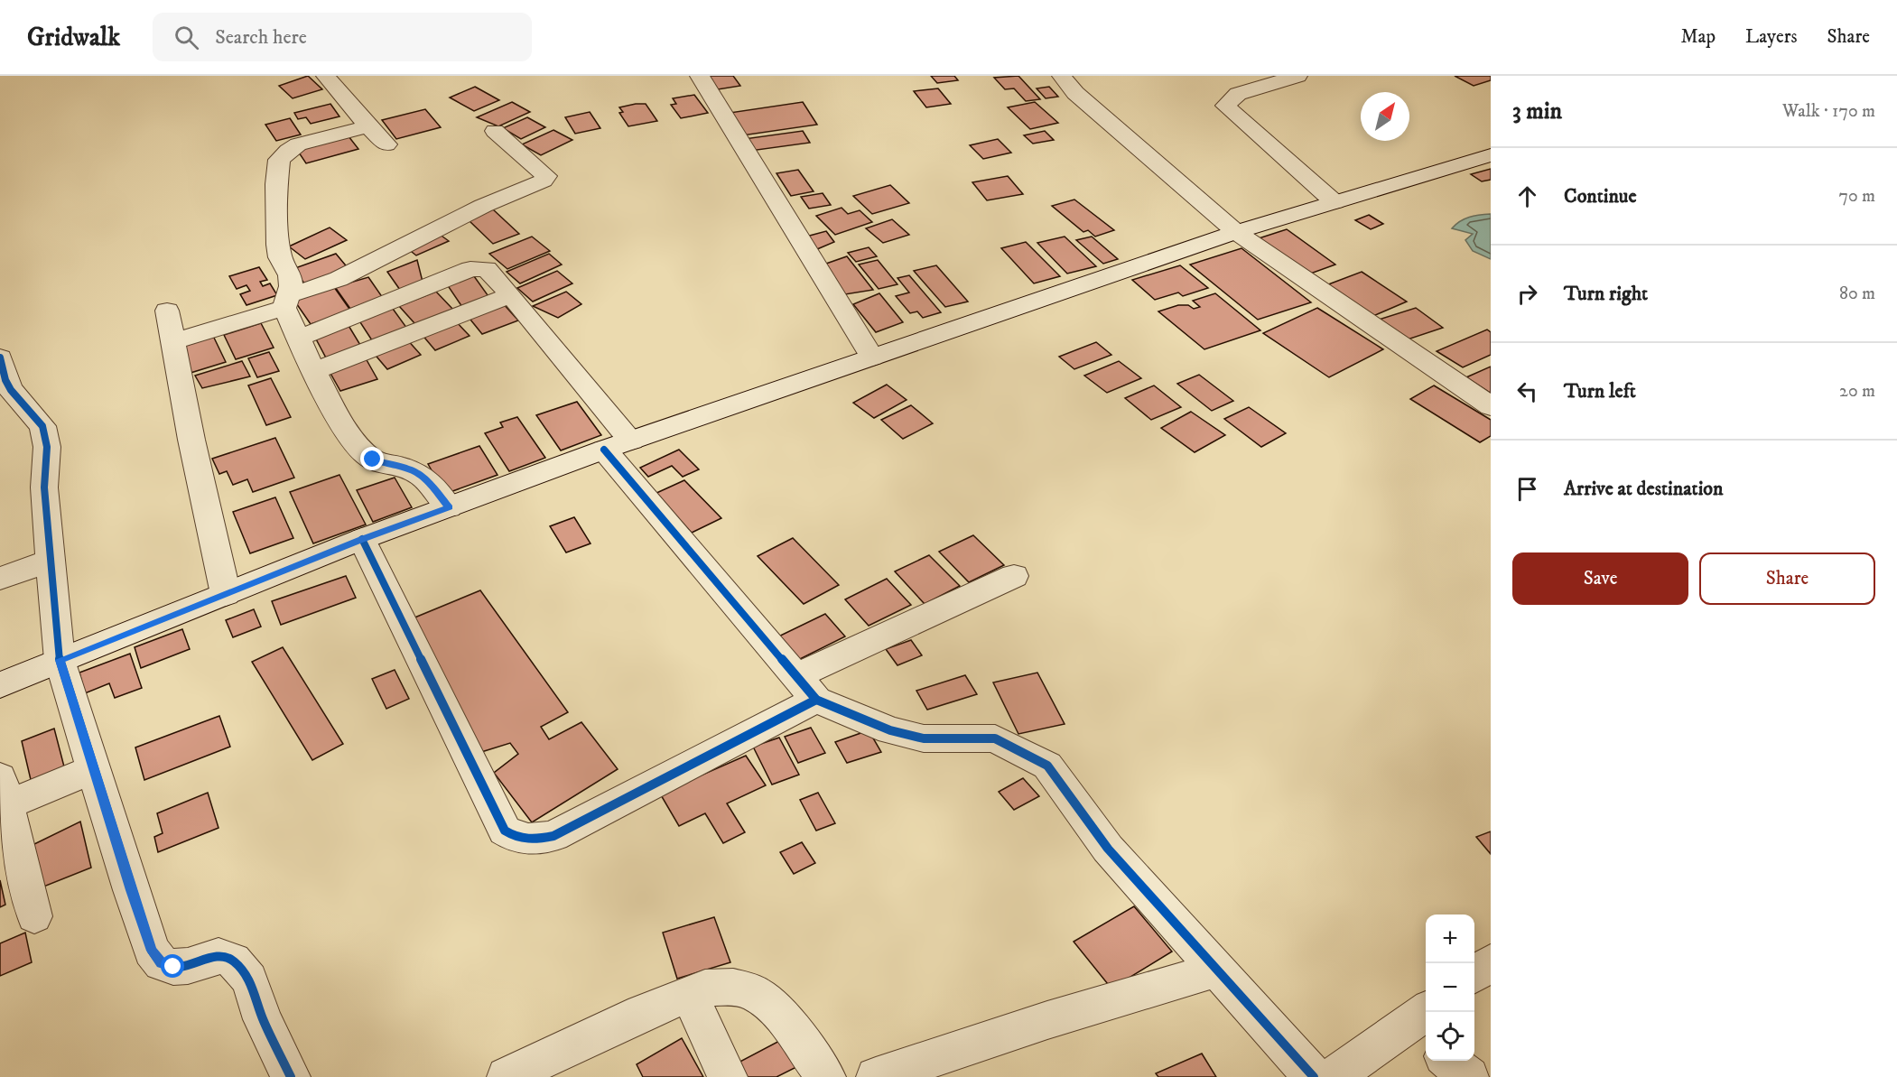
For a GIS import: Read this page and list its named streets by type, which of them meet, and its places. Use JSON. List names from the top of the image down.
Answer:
{
  "north": "top right",
  "page": {
    "header": "Gridwalk",
    "search": "Search here",
    "nav": ["Map", "Layers", "Share"],
    "heading": ["3 min", "Walk · 170 m"],
    "list": [
      ["Continue", "70 m"],
      ["Turn right", "80 m"],
      ["Turn left", "20 m"],
      "Arrive at destination"
    ],
    "buttons": ["Save", "Share"],
    "map_buttons": ["+", "−"]
  }
}
